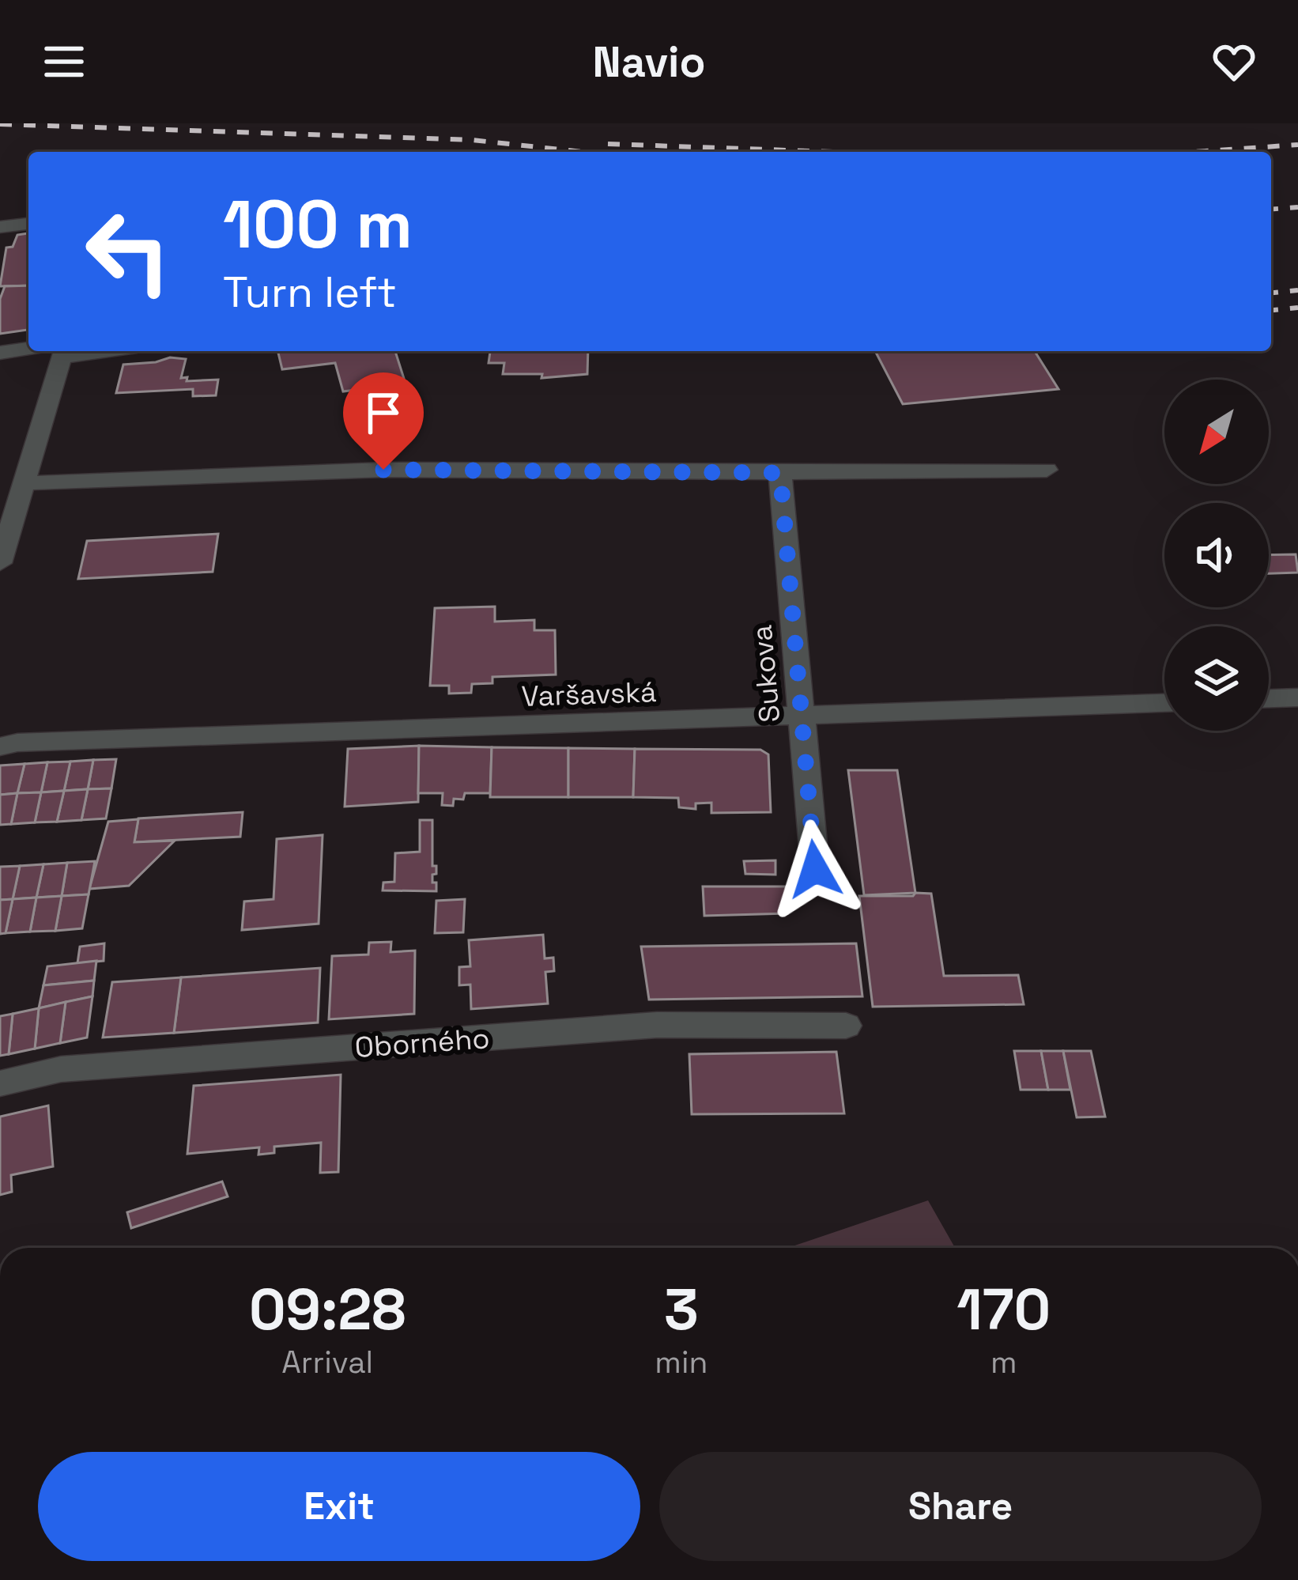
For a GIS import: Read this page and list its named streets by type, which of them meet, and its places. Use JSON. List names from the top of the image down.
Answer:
{
  "streets": {
    "street": ["Sukova", "Varšavská", "Oborného"]
  },
  "crossings": [
    ["Sukova", "Varšavská"]
  ],
  "north": "bottom left",
  "page": {
    "header": "Navio",
    "turn": ["100 m", "Turn left"],
    "eta": [
      "09:28",
      "Arrival",
      "3",
      "min",
      "170",
      "m"
    ],
    "buttons": ["Exit", "Share"]
  }
}
